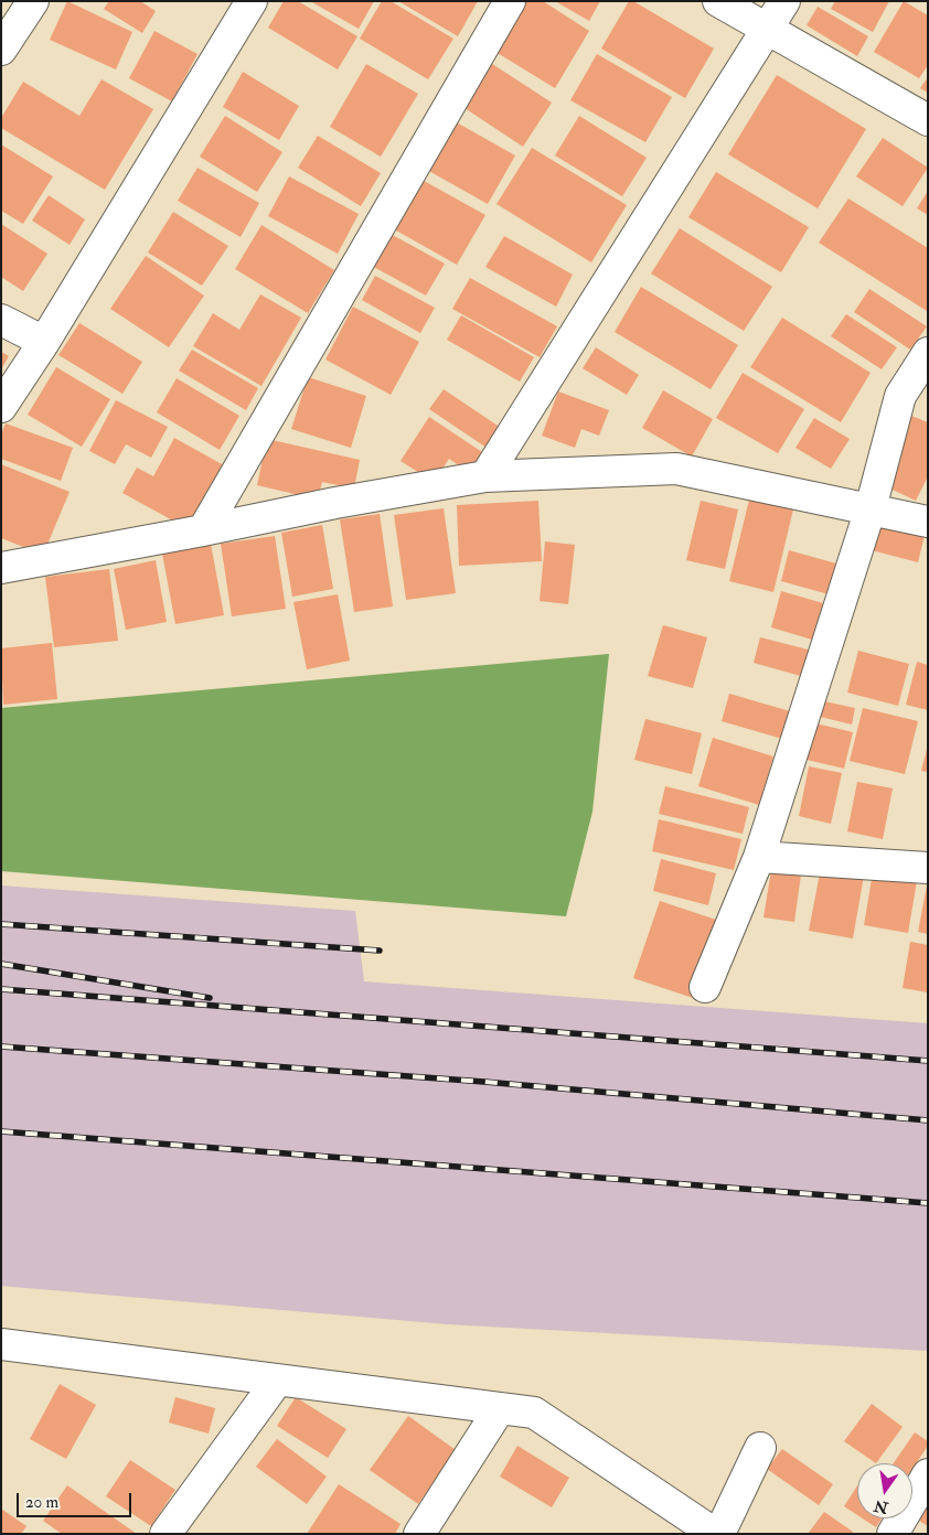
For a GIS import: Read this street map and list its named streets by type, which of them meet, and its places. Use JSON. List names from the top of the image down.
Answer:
{
  "scale_bar": "20 m",
  "north": "bottom"
}
